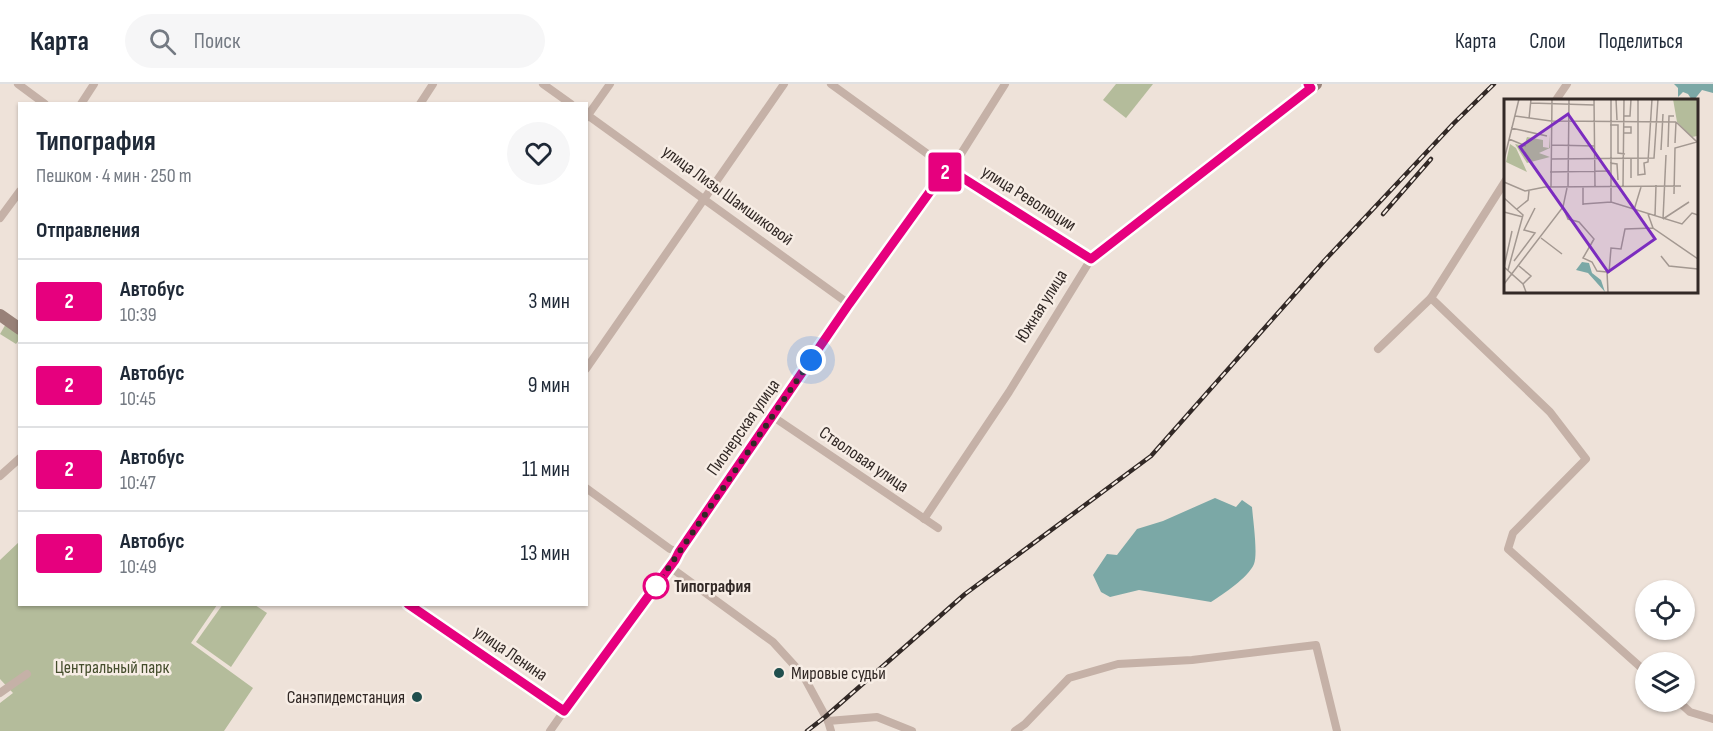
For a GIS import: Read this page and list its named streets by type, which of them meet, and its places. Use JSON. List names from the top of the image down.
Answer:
{
  "streets": {
    "street": [
      "улица Лизы Шамшиковой",
      "улица Революции",
      "Южная улица",
      "Пионерская улица",
      "Стволовая улица",
      "улица Ленина"
    ]
  },
  "crossings": [
    ["улица Лизы Шамшиковой", "Пионерская улица"],
    ["улица Революции", "Южная улица"],
    ["улица Революции", "Пионерская улица"],
    ["Южная улица", "Стволовая улица"],
    ["Пионерская улица", "Стволовая улица"],
    ["Пионерская улица", "улица Ленина"]
  ],
  "parks": ["Центральный парк"],
  "places": ["Типография", "Мировые судьи", "Санэпидемстанция"],
  "lines": ["bus line 2"],
  "page": {
    "header": "Карта",
    "search": "Поиск",
    "nav": ["Карта", "Слои", "Поделиться"],
    "on_map": "2",
    "heading": [
      ["Типография", "Пешком · 4 мин · 250 m"],
      "Отправления"
    ],
    "list": [
      {
        "mark": "2",
        "name": "Автобус",
        "note": "10:39",
        "value": "3 мин"
      },
      {
        "mark": "2",
        "name": "Автобус",
        "note": "10:45",
        "value": "9 мин"
      },
      {
        "mark": "2",
        "name": "Автобус",
        "note": "10:47",
        "value": "11 мин"
      },
      {
        "mark": "2",
        "name": "Автобус",
        "note": "10:49",
        "value": "13 мин"
      }
    ]
  }
}
